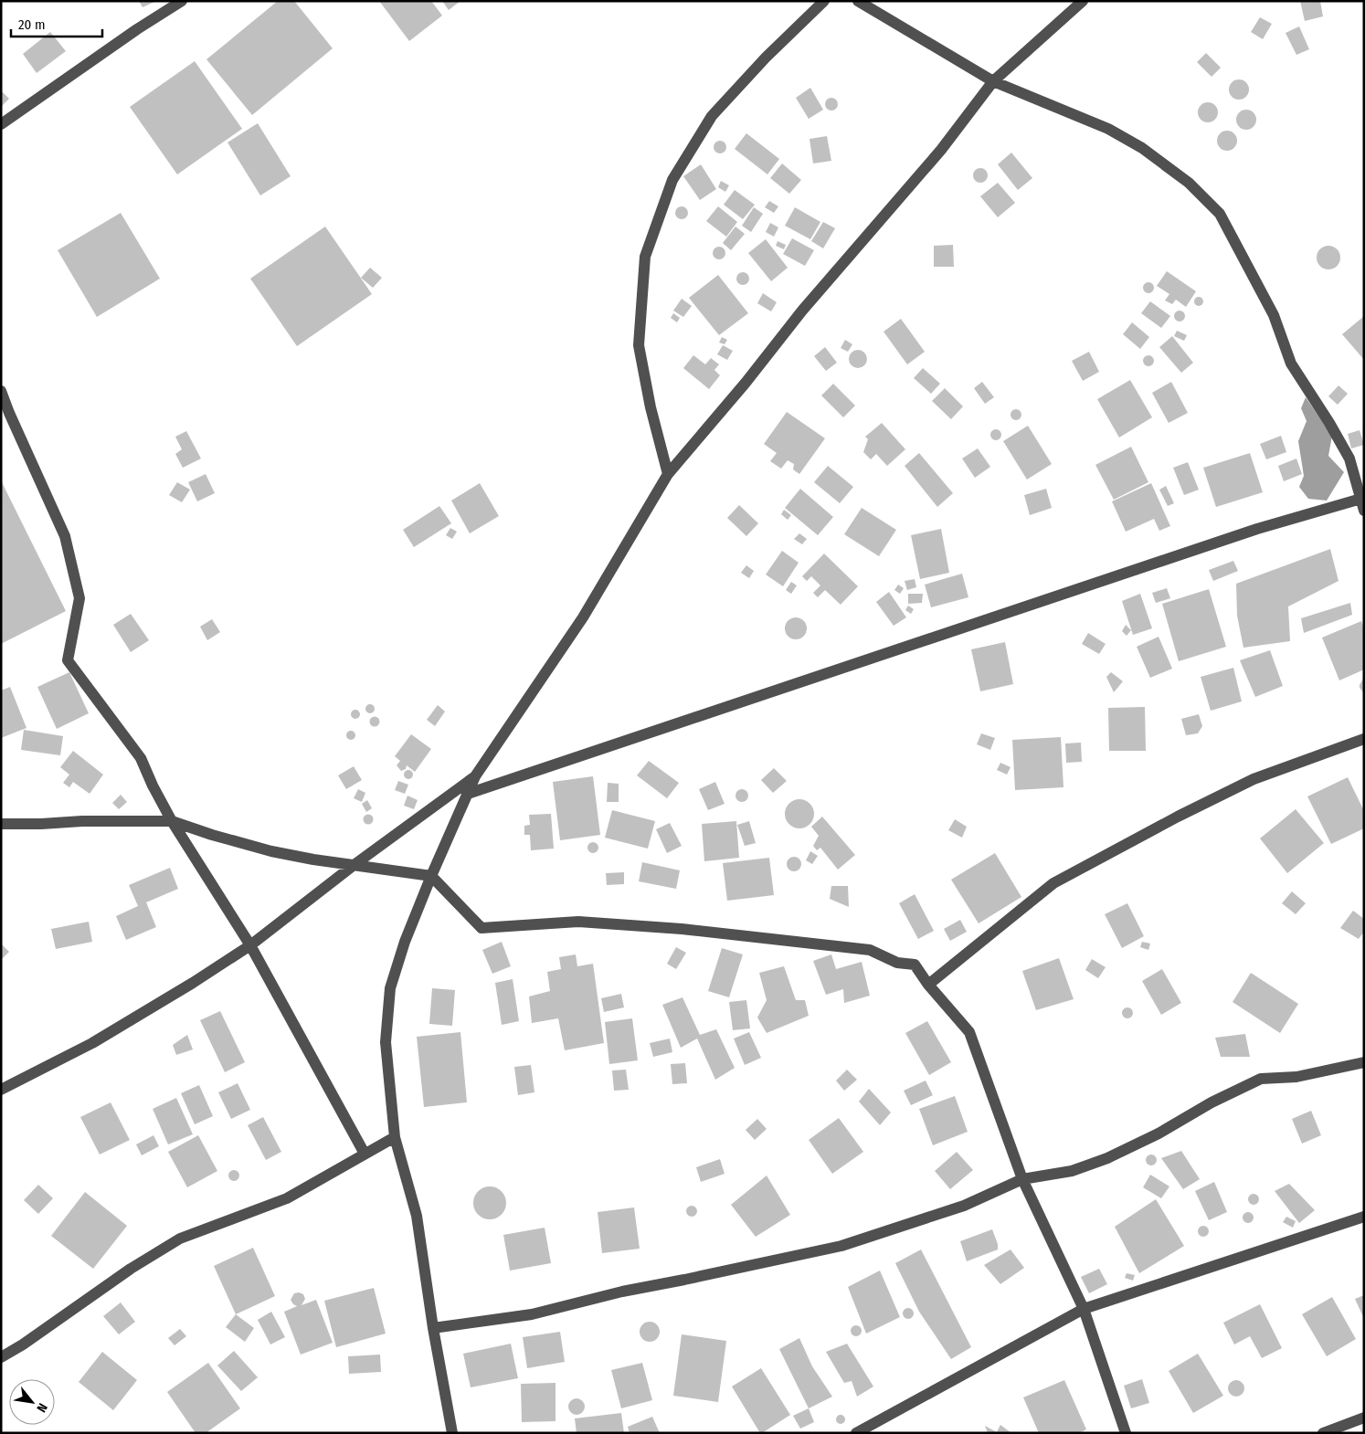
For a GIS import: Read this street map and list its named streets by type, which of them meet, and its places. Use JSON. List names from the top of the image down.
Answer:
{
  "scale_bar": "20 m",
  "north": "bottom right"
}
